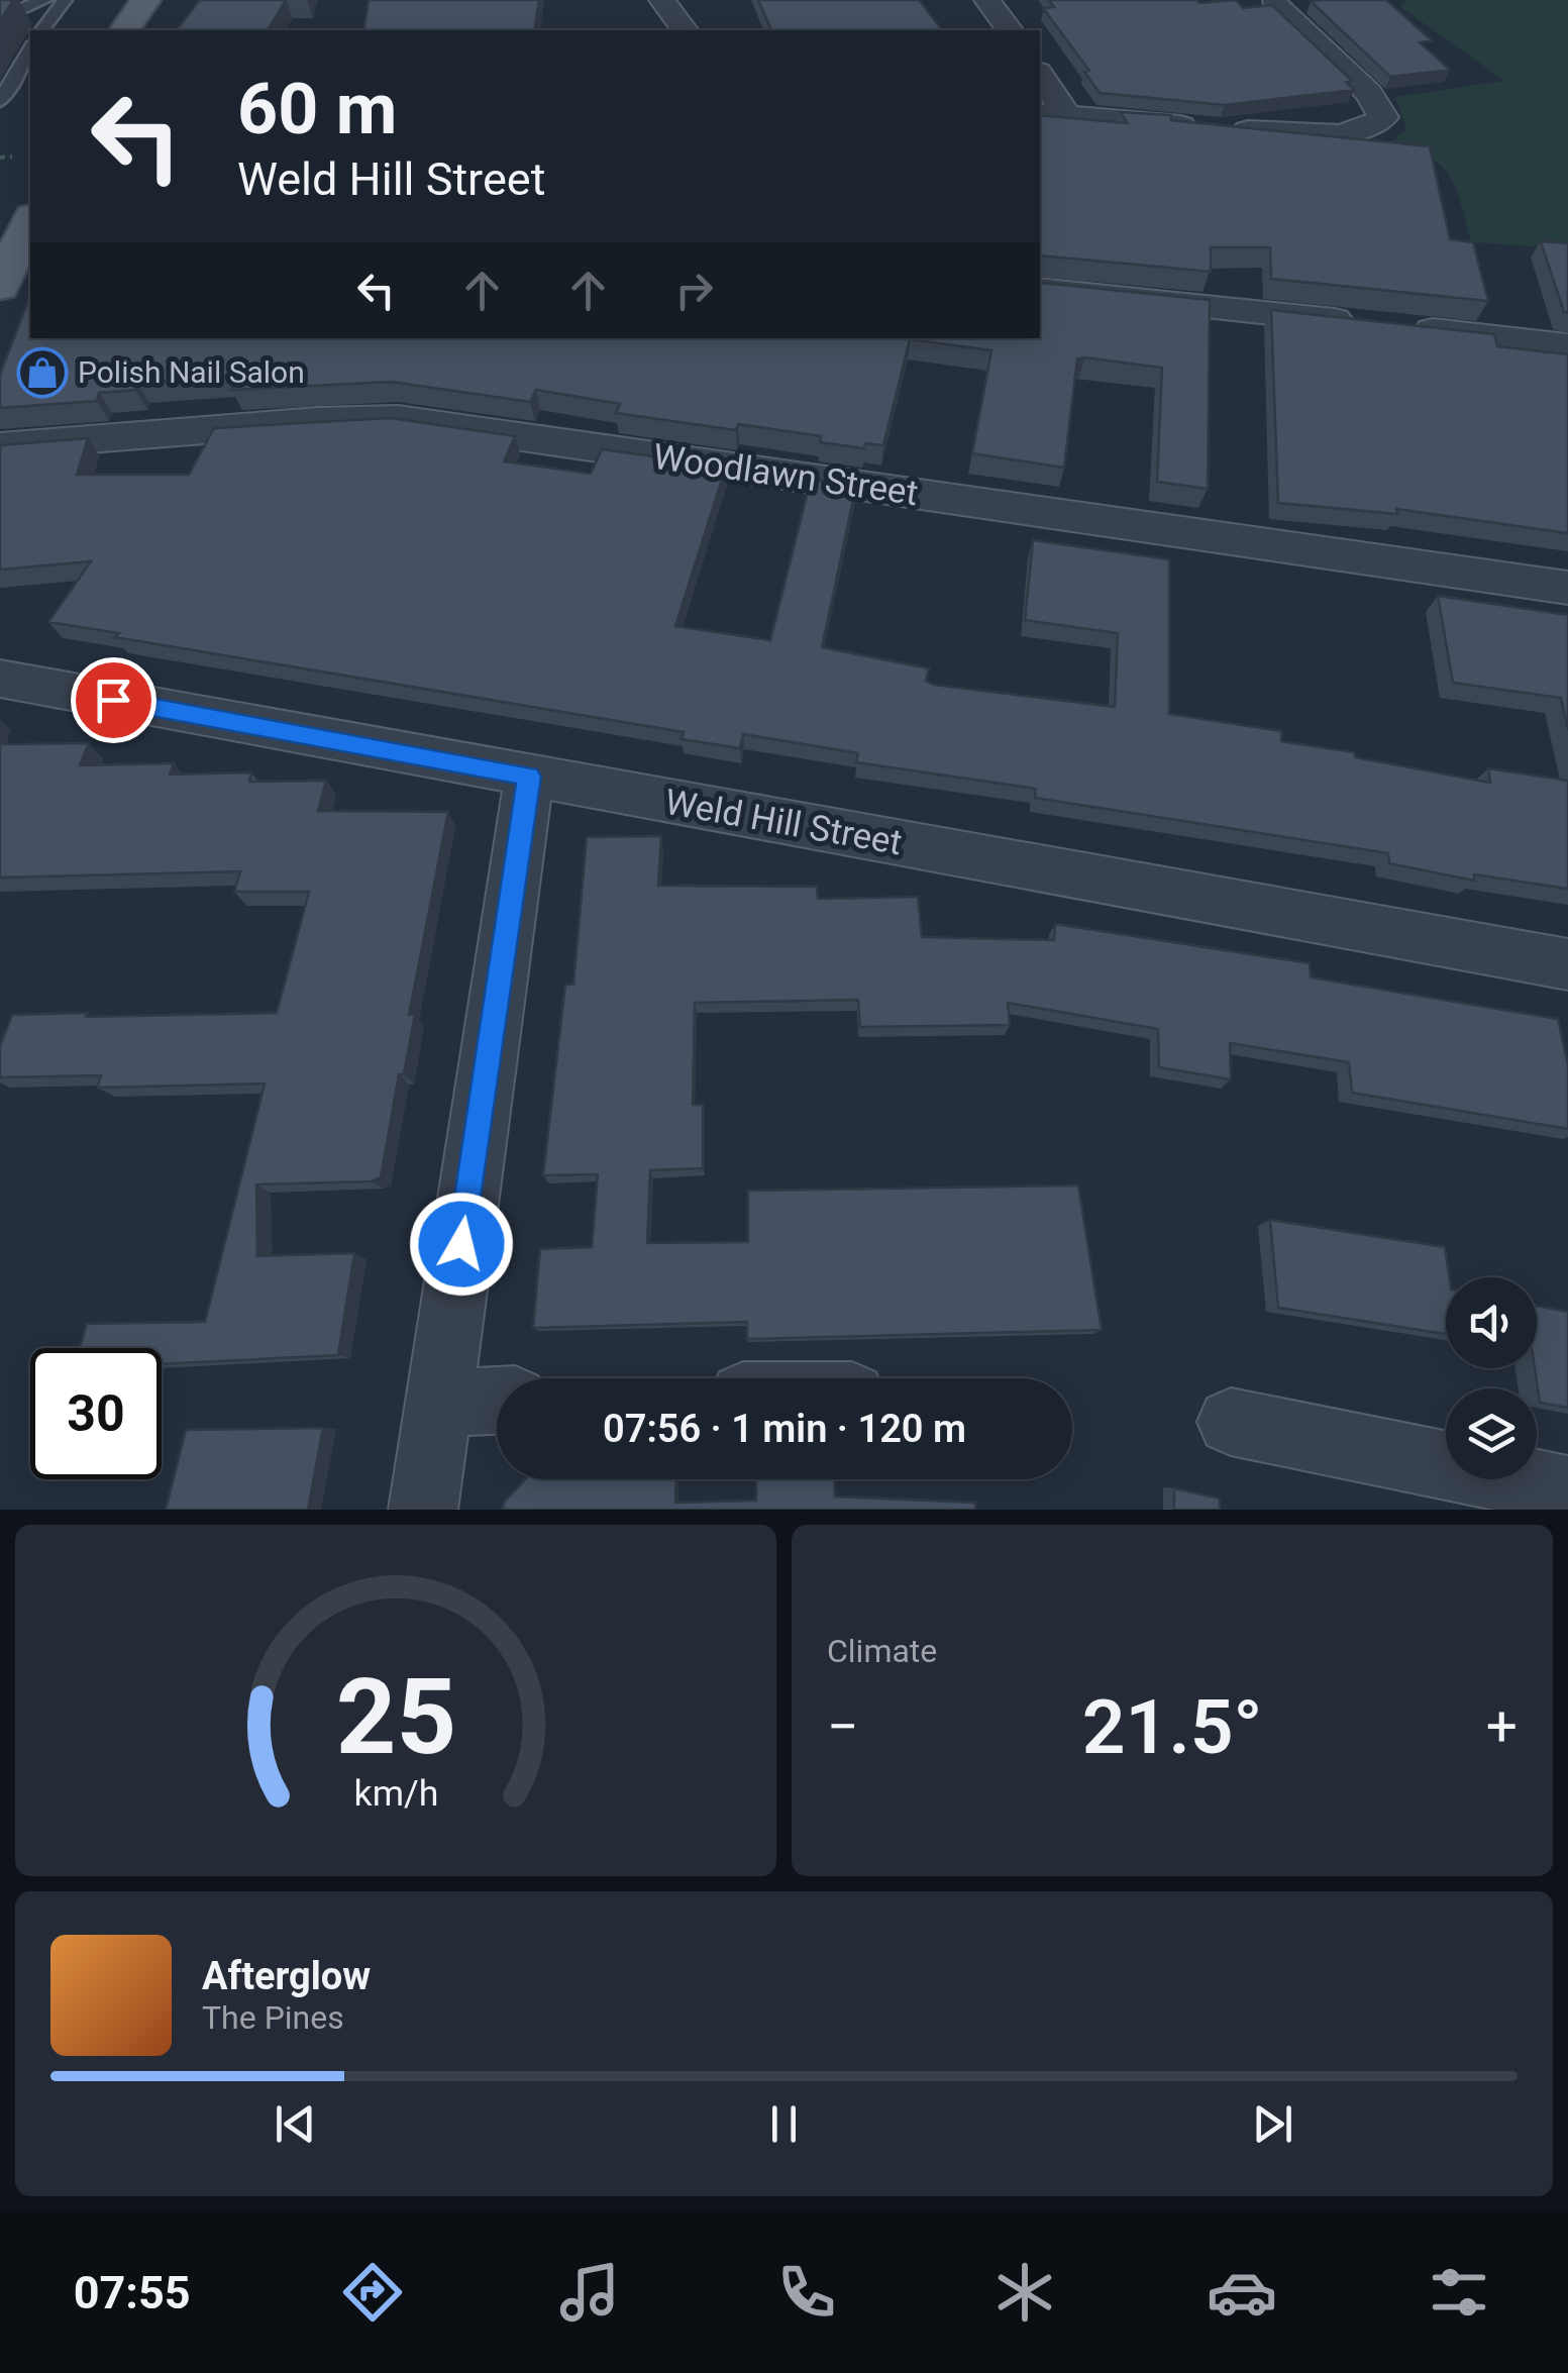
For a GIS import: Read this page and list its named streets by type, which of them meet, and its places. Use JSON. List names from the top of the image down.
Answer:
{
  "streets": {
    "street": ["Woodlawn Street", "Weld Hill Street"]
  },
  "places": {
    "shop": ["Polish Nail Salon"]
  },
  "page": {
    "turn": ["60 m", "Weld Hill Street"],
    "limit": "30",
    "trip": "07:56 · 1 min · 120 m",
    "tile": "Climate",
    "heat": ["−", "21.5°", "+"],
    "song": ["Afterglow", "The Pines"],
    "tabs": "07:55",
    "gauge": ["25", "km/h"]
  }
}
